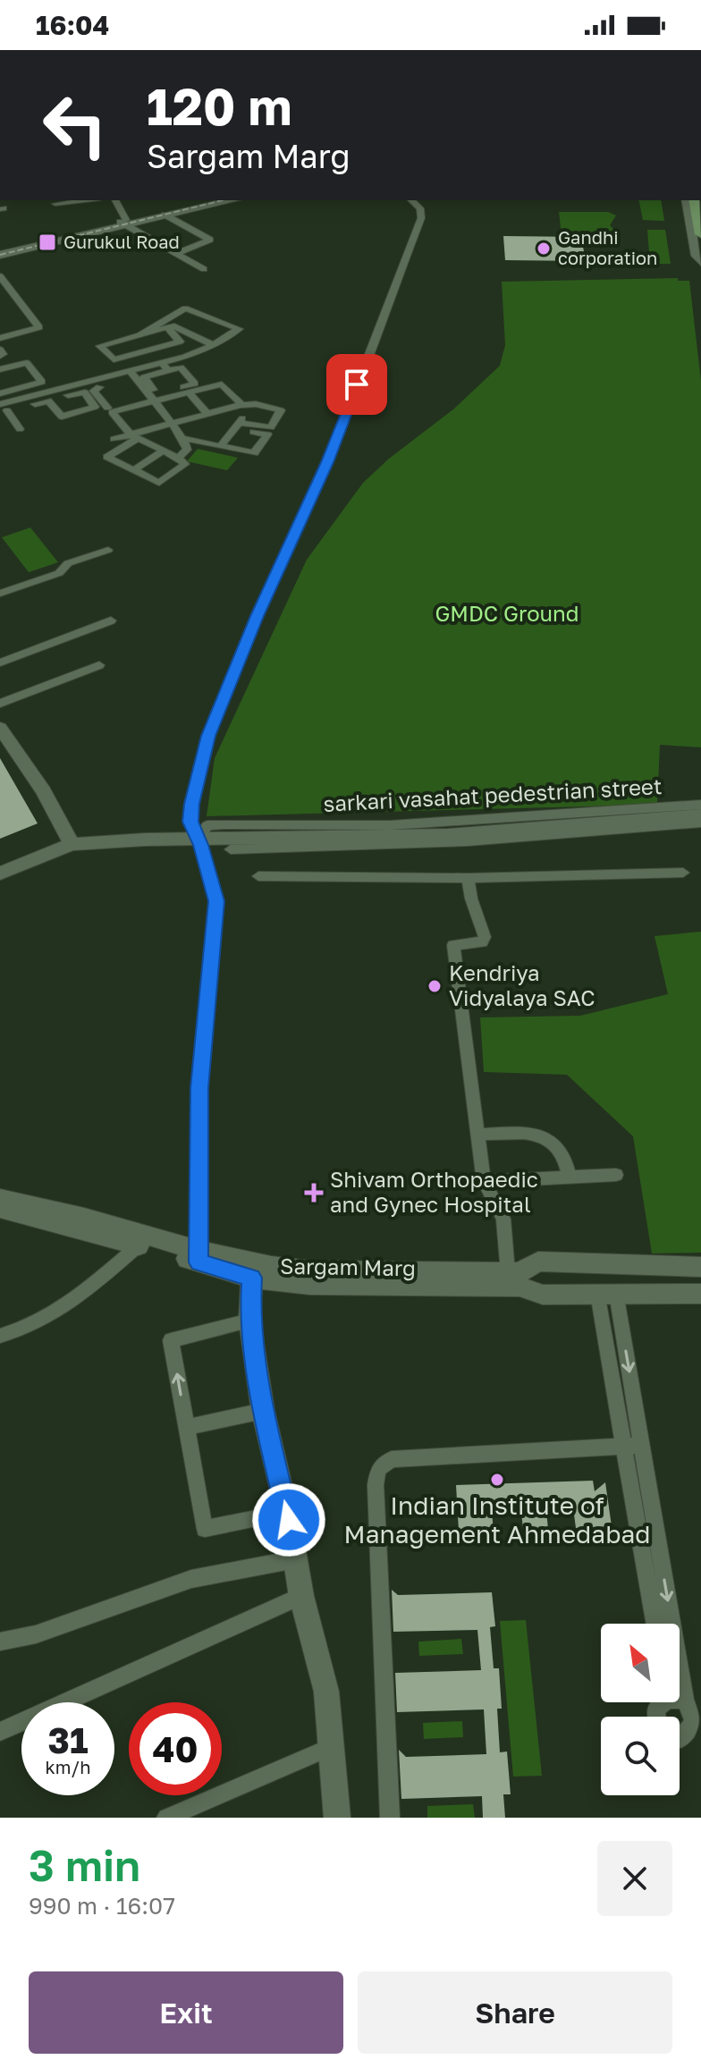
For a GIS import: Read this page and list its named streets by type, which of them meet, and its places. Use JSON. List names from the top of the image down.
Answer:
{
  "streets": {
    "street": ["Sargam Marg"]
  },
  "parks": ["GMDC Ground"],
  "places": {
    "transit": ["Gurukul Road"],
    "other": ["Gandhi corporation", "Kendriya Vidyalaya SAC", "Indian Institute of Management Ahmedabad"],
    "health": ["Shivam Orthopaedic and Gynec Hospital"]
  },
  "north": "top left",
  "page": {
    "status": "16:04",
    "turn": ["120 m", "Sargam Marg"],
    "speed": "31 km/h",
    "limit": "40",
    "heading": ["3 min", "990 m · 16:07"],
    "buttons": ["Exit", "Share"]
  }
}
